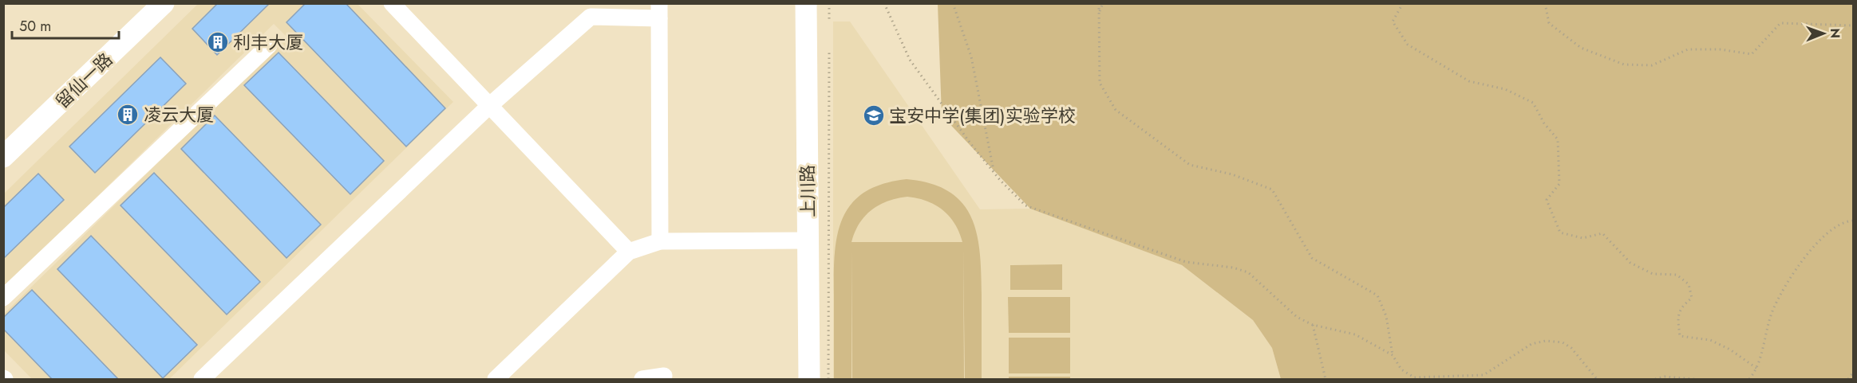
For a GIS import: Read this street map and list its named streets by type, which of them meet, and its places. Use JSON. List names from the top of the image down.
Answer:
{
  "streets": {
    "main road": ["留仙一路", "上川路"]
  },
  "places": {
    "building": ["利丰大厦", "凌云大厦"],
    "school or university": ["宝安中学(集团)实验学校"]
  },
  "scale_bar": "50 m",
  "north": "right"
}
